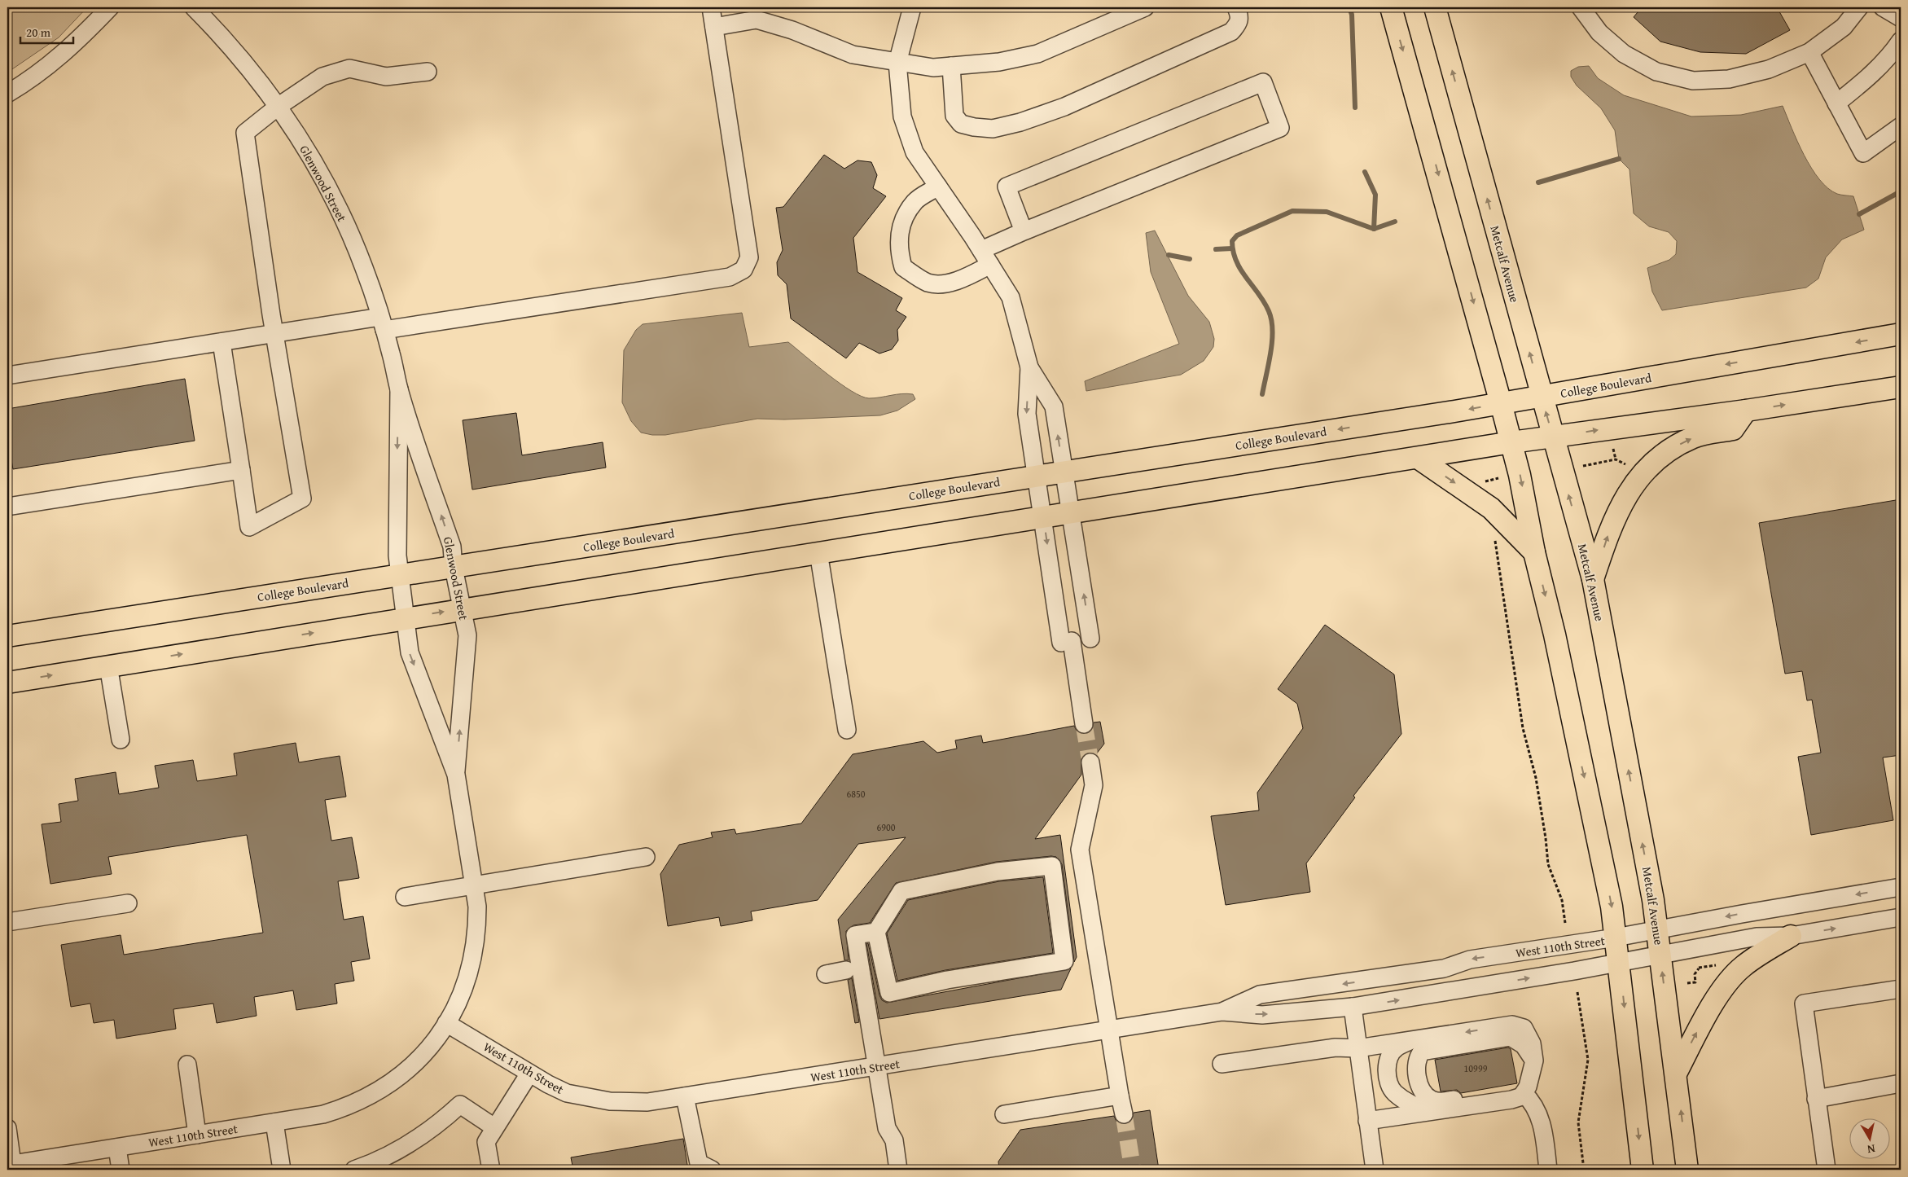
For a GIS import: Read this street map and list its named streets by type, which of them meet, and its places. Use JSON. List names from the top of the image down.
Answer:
{
  "streets": {
    "main road": ["Metcalf Avenue", "College Boulevard"],
    "street": ["Glenwood Street", "West 110th Street"]
  },
  "crossings": [
    ["Glenwood Street", "College Boulevard"],
    ["Glenwood Street", "West 110th Street"],
    ["Metcalf Avenue", "College Boulevard"],
    ["Metcalf Avenue", "West 110th Street"]
  ],
  "house_numbers": ["6850", "6900", "10999"],
  "scale_bar": "20 m",
  "north": "bottom"
}
